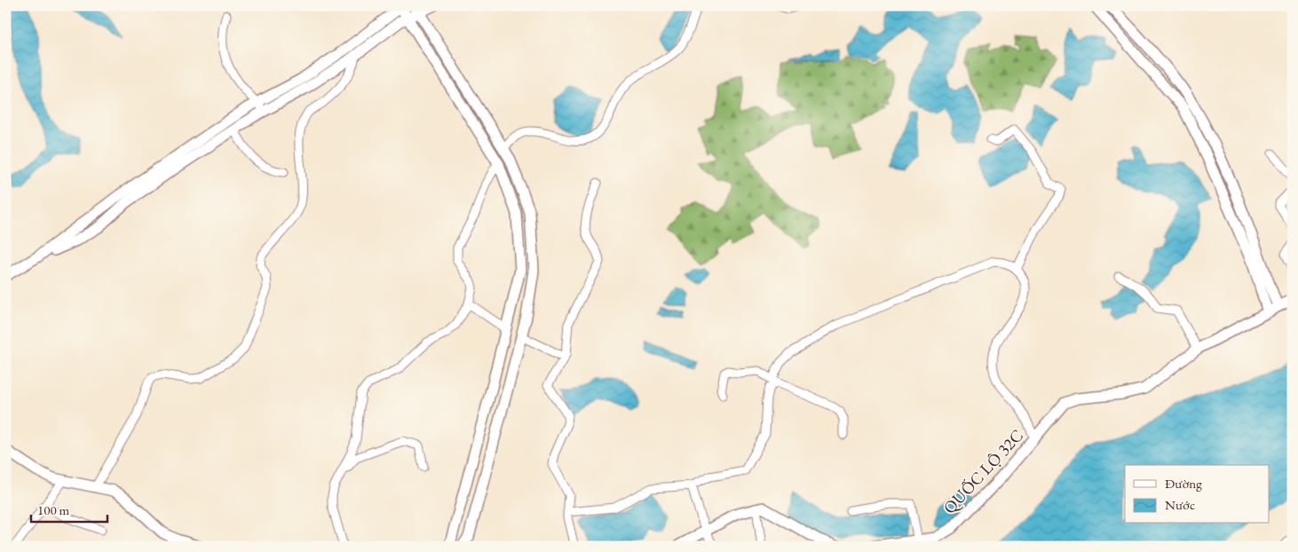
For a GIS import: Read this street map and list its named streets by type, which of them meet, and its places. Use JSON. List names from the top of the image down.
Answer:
{
  "streets": {
    "main road": ["QUỐC LỘ 32C"]
  },
  "legend": ["Đường", "Nước"],
  "scale_bar": "100 m"
}
